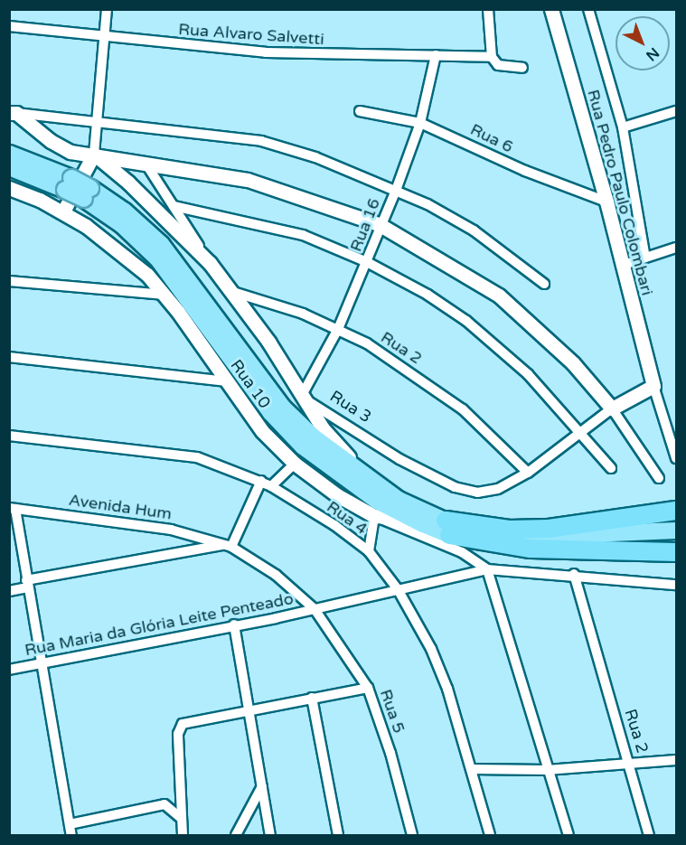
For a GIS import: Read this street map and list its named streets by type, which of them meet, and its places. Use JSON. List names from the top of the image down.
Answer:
{
  "streets": {
    "main road": ["Rua Pedro Paulo Colombari", "Rua 10", "Rua 3"],
    "street": [
      "Rua Alvaro Salvetti",
      "Rua 6",
      "Rua 16",
      "Rua 2",
      "Avenida Hum",
      "Rua 4",
      "Rua Maria da Glória Leite Penteado",
      "Rua 5"
    ]
  },
  "crossings": [
    ["Rua Alvaro Salvetti", "Rua 16"],
    ["Rua 6", "Rua Pedro Paulo Colombari"],
    ["Rua 6", "Rua 16"],
    ["Rua 16", "Rua 2"],
    ["Rua 16", "Rua 3"],
    ["Rua 2", "Rua 3"],
    ["Rua 2", "Rua Maria da Glória Leite Penteado"],
    ["Rua 10", "Rua Maria da Glória Leite Penteado"],
    ["Avenida Hum", "Rua Maria da Glória Leite Penteado"],
    ["Avenida Hum", "Rua 5"],
    ["Rua 4", "Rua Maria da Glória Leite Penteado"],
    ["Rua Maria da Glória Leite Penteado", "Rua 5"]
  ],
  "north": "bottom right"
}
